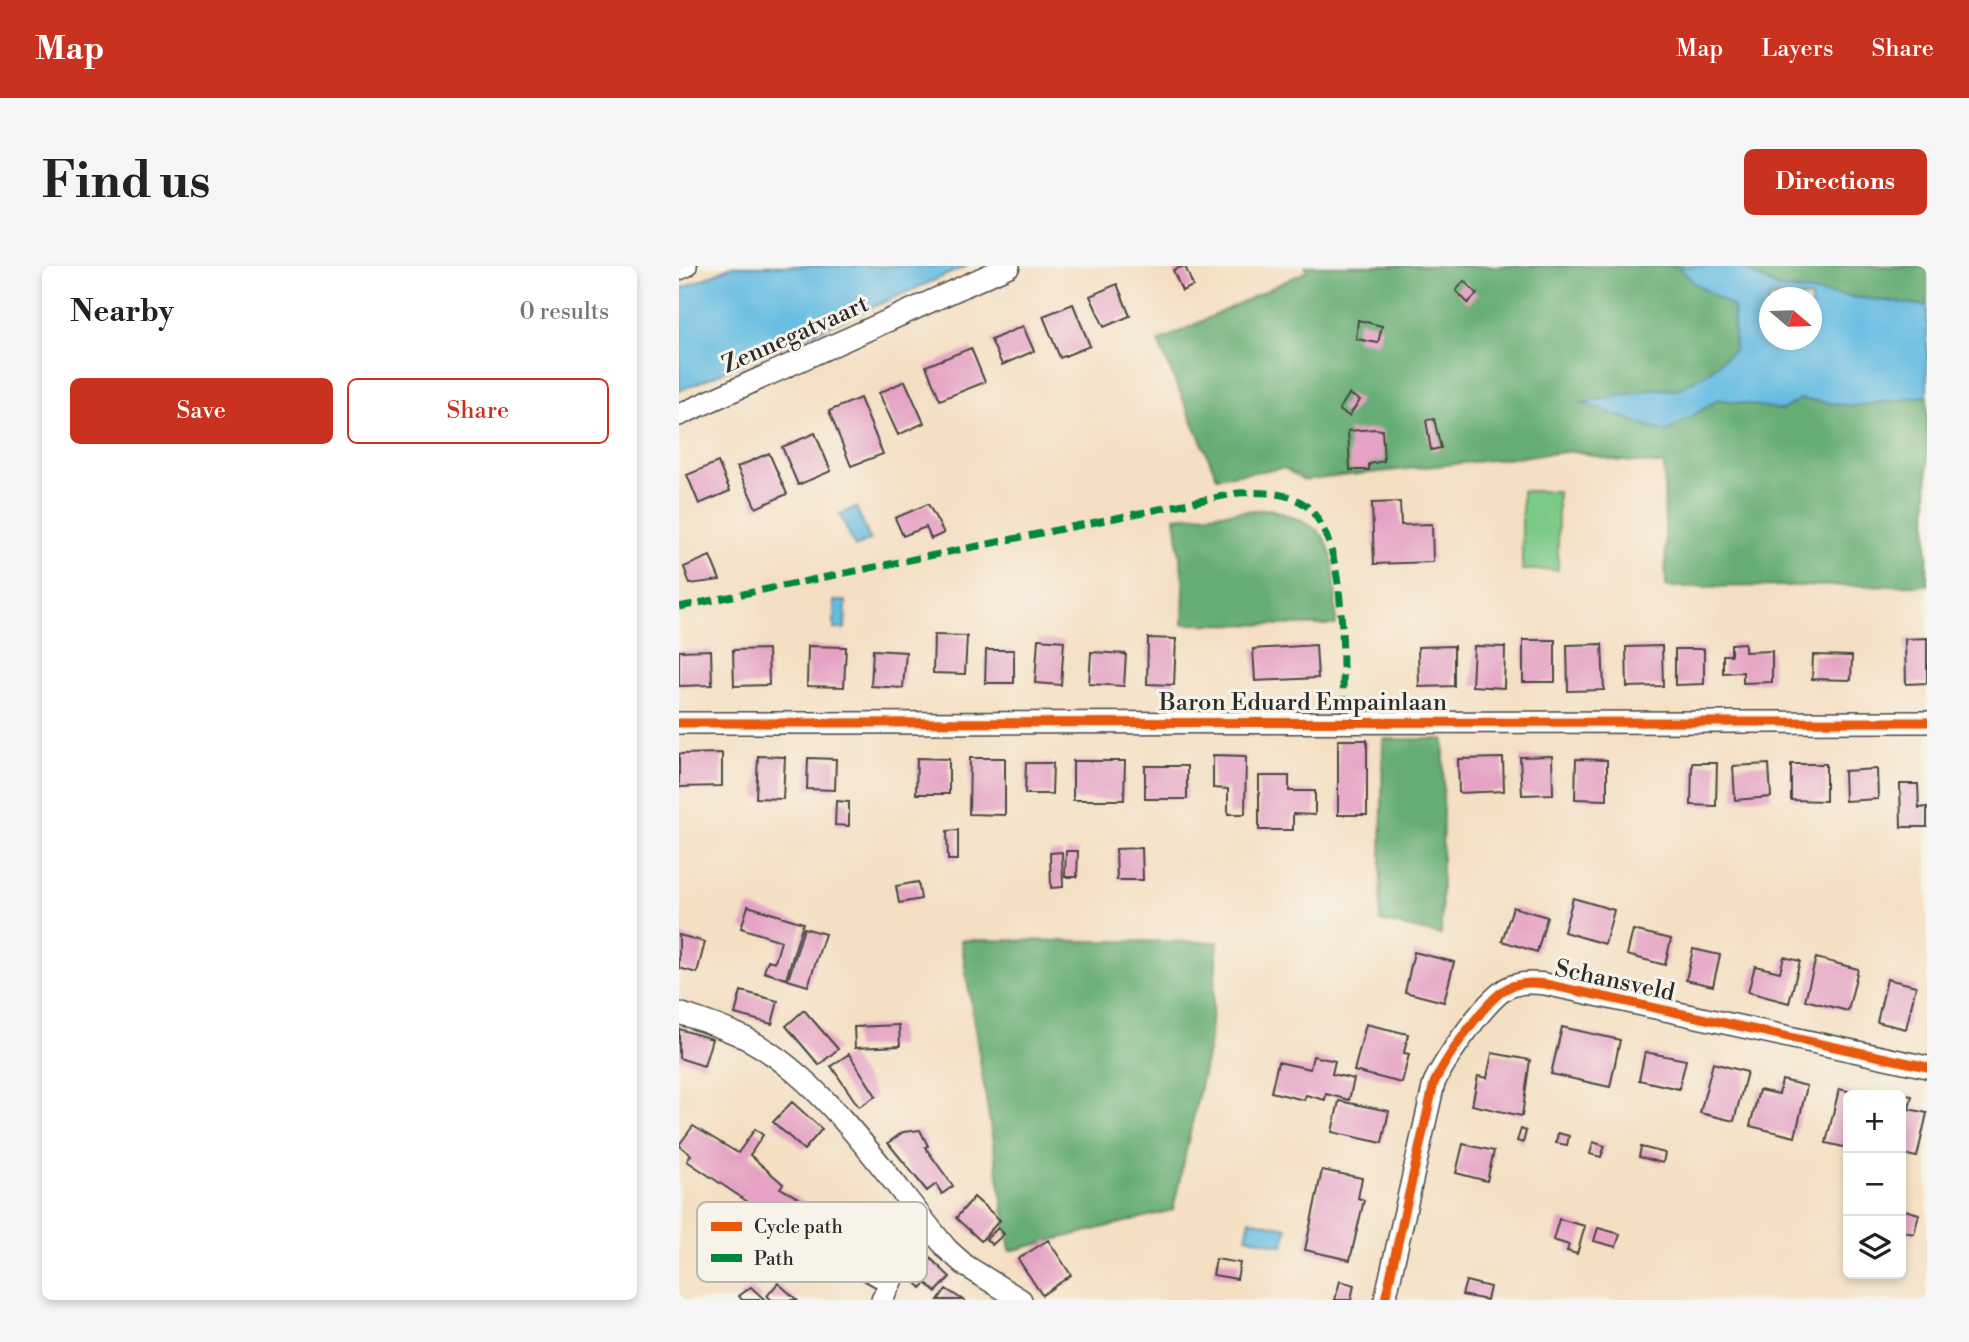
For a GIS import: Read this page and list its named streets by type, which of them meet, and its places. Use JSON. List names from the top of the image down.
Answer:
{
  "streets": {
    "street": ["Zennegatvaart", "Baron Eduard Empainlaan", "Schansveld"]
  },
  "legend": ["Cycle path", "Path"],
  "north": "right",
  "page": {
    "header": "Map",
    "nav": ["Map", "Layers", "Share"],
    "buttons": [
      "Directions",
      ["Save", "Share"]
    ],
    "title": "Find us",
    "heading": ["Nearby", "0 results"],
    "map_buttons": ["+", "−"]
  }
}
